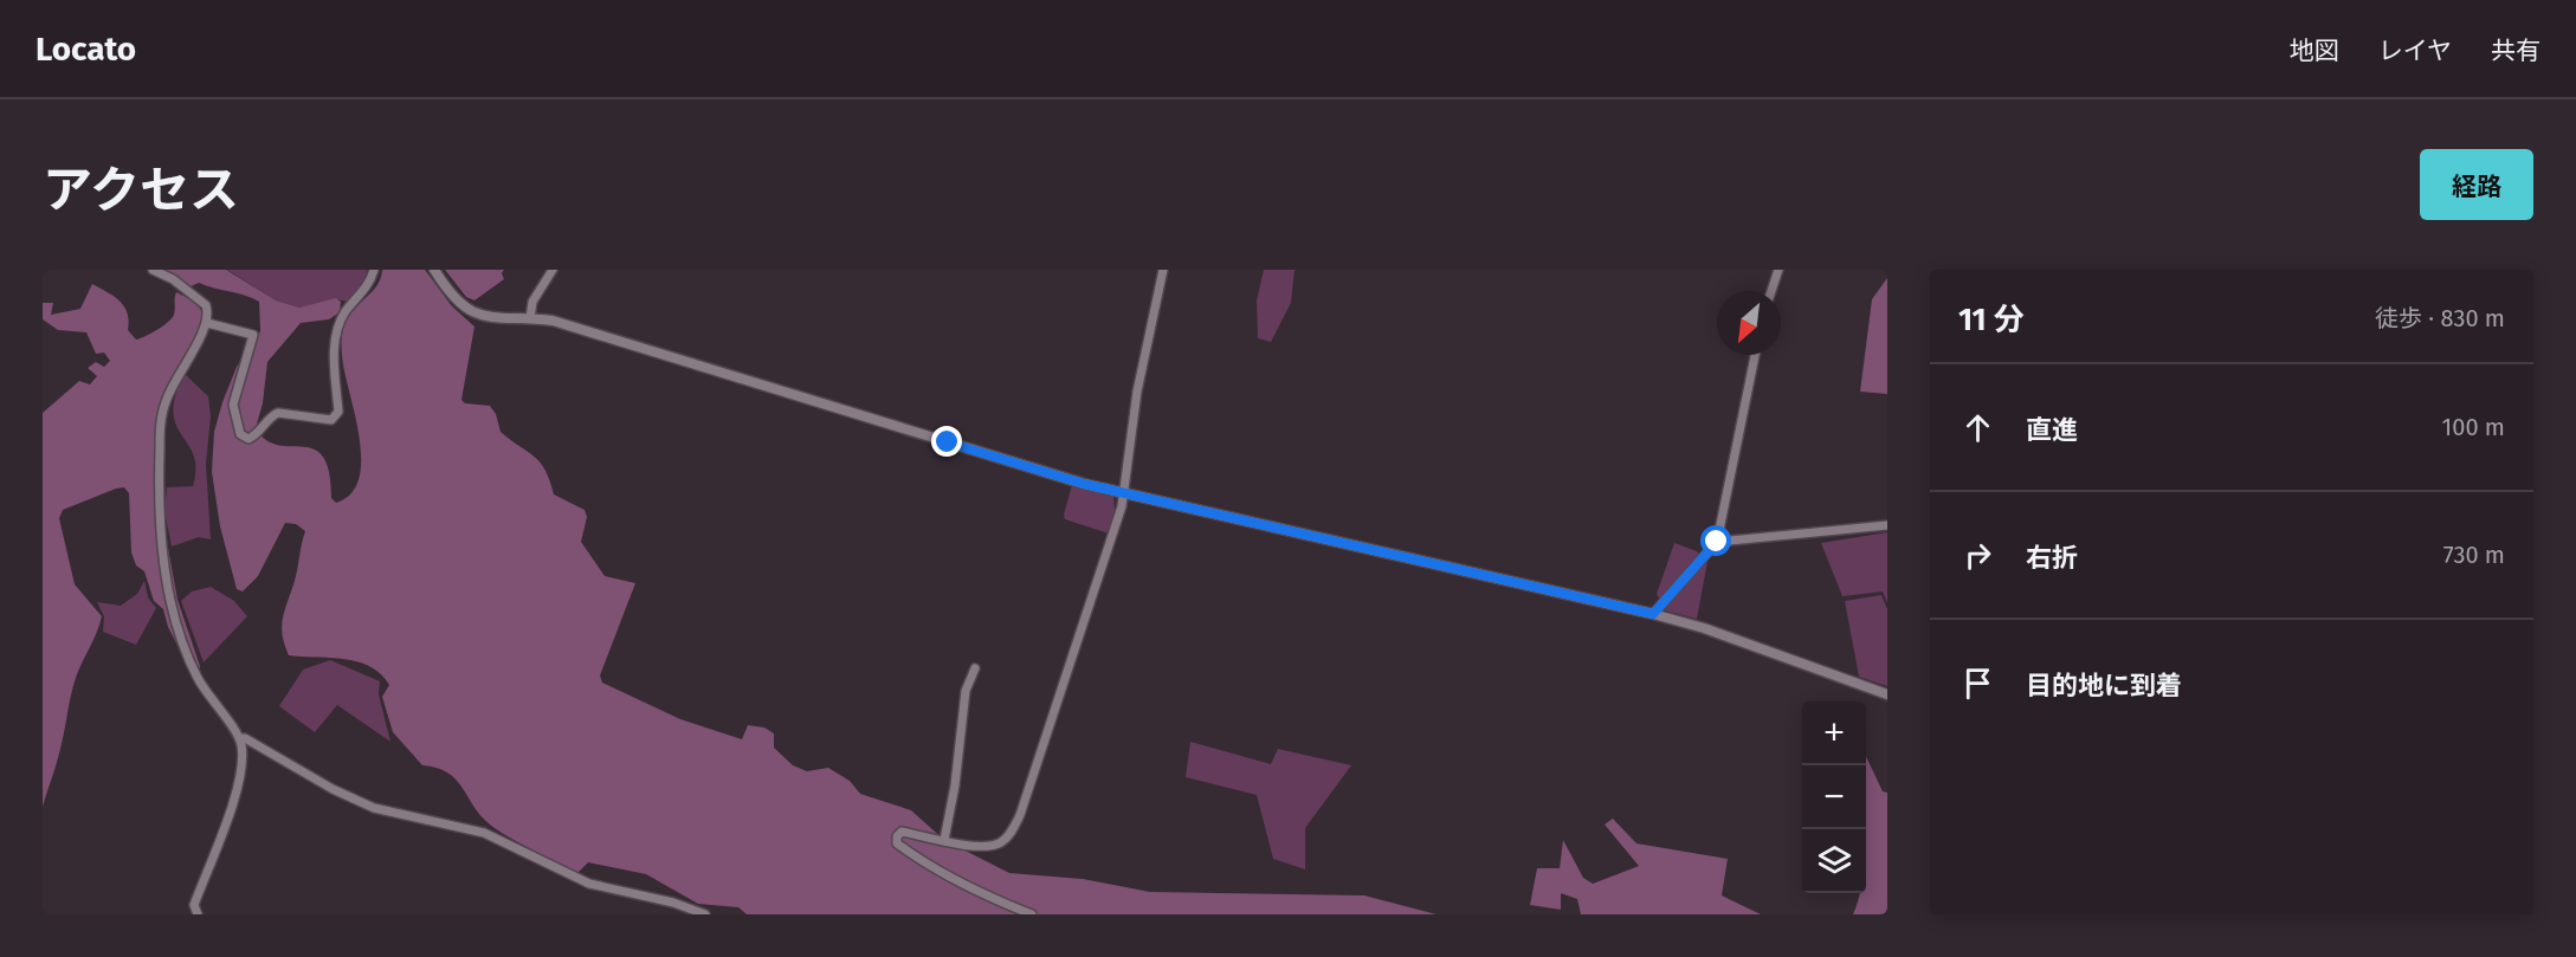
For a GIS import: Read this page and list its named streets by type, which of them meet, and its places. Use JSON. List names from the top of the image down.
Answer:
{
  "north": "bottom left",
  "page": {
    "header": "Locato",
    "nav": ["地図", "レイヤ", "共有"],
    "title": "アクセス",
    "buttons": "経路",
    "heading": ["11 分", "徒歩 · 830 m"],
    "list": [
      ["直進", "100 m"],
      ["右折", "730 m"],
      "目的地に到着"
    ],
    "map_buttons": ["+", "−"]
  }
}
